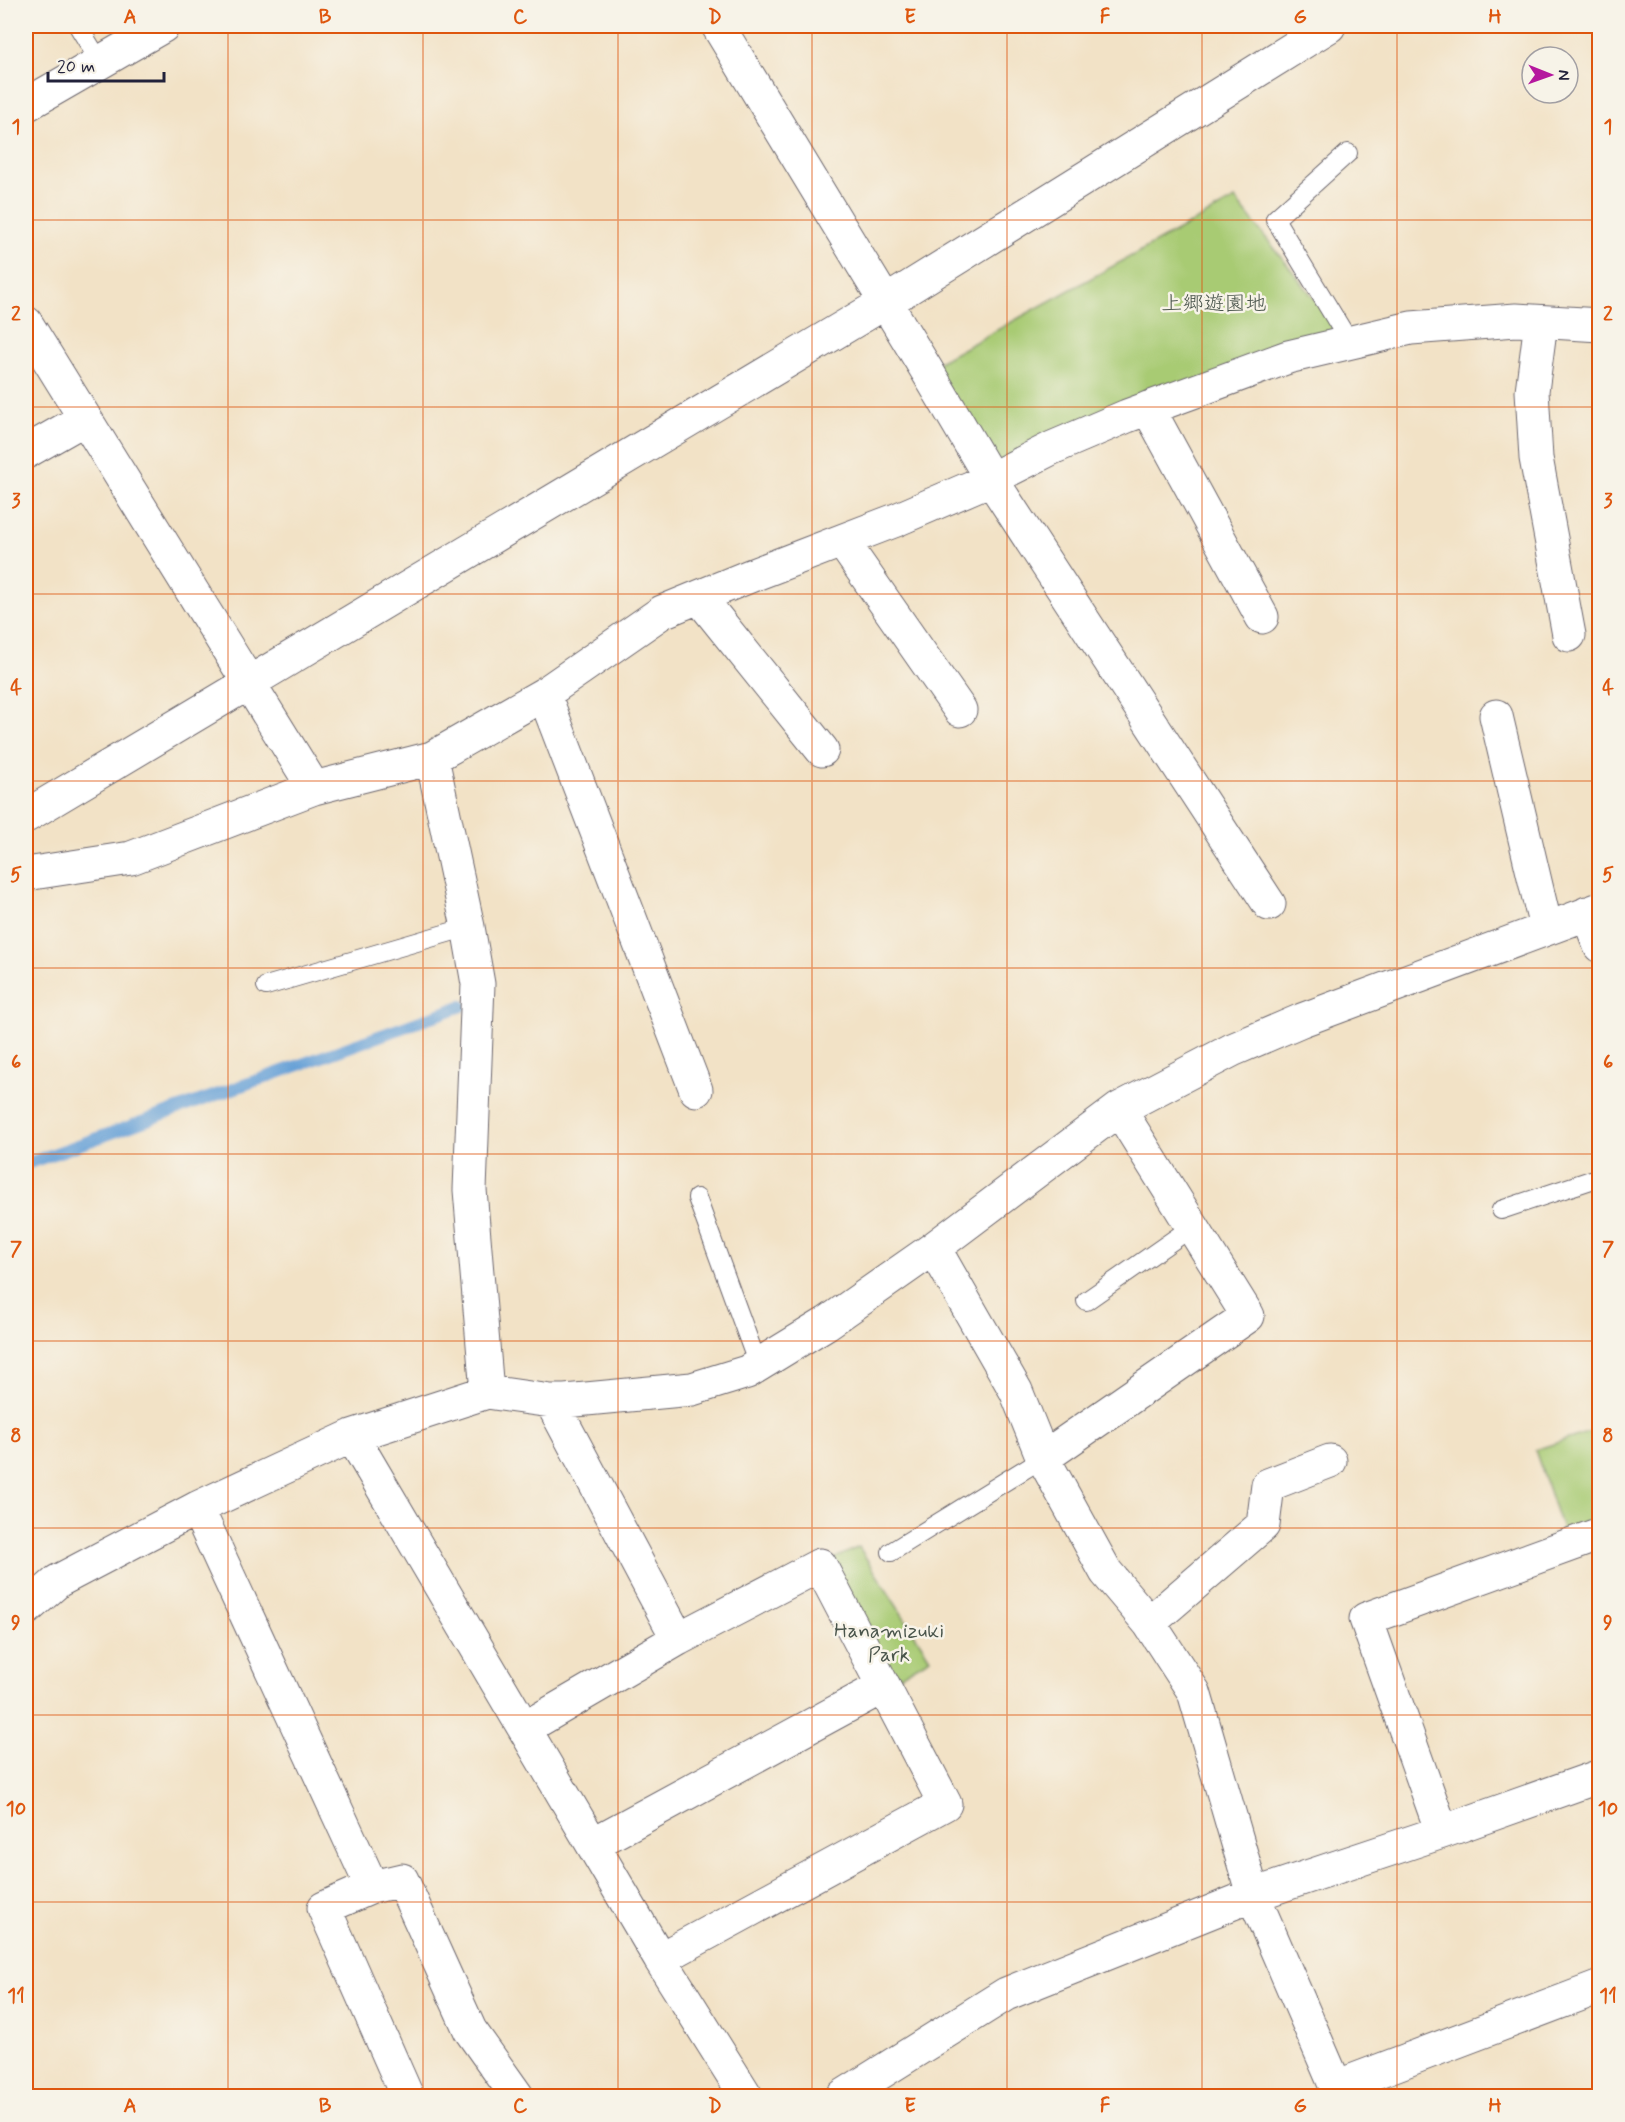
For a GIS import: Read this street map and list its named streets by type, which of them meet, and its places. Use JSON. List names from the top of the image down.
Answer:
{
  "parks": ["上郷遊園地", "Hanamizuki Park"],
  "scale_bar": "20 m",
  "north": "right",
  "grid": {
    "columns": [
      "A",
      "B",
      "C",
      "D",
      "E",
      "F",
      "G",
      "H"
    ],
    "rows": [
      "1",
      "2",
      "3",
      "4",
      "5",
      "6",
      "7",
      "8",
      "9",
      "10",
      "11"
    ]
  }
}
